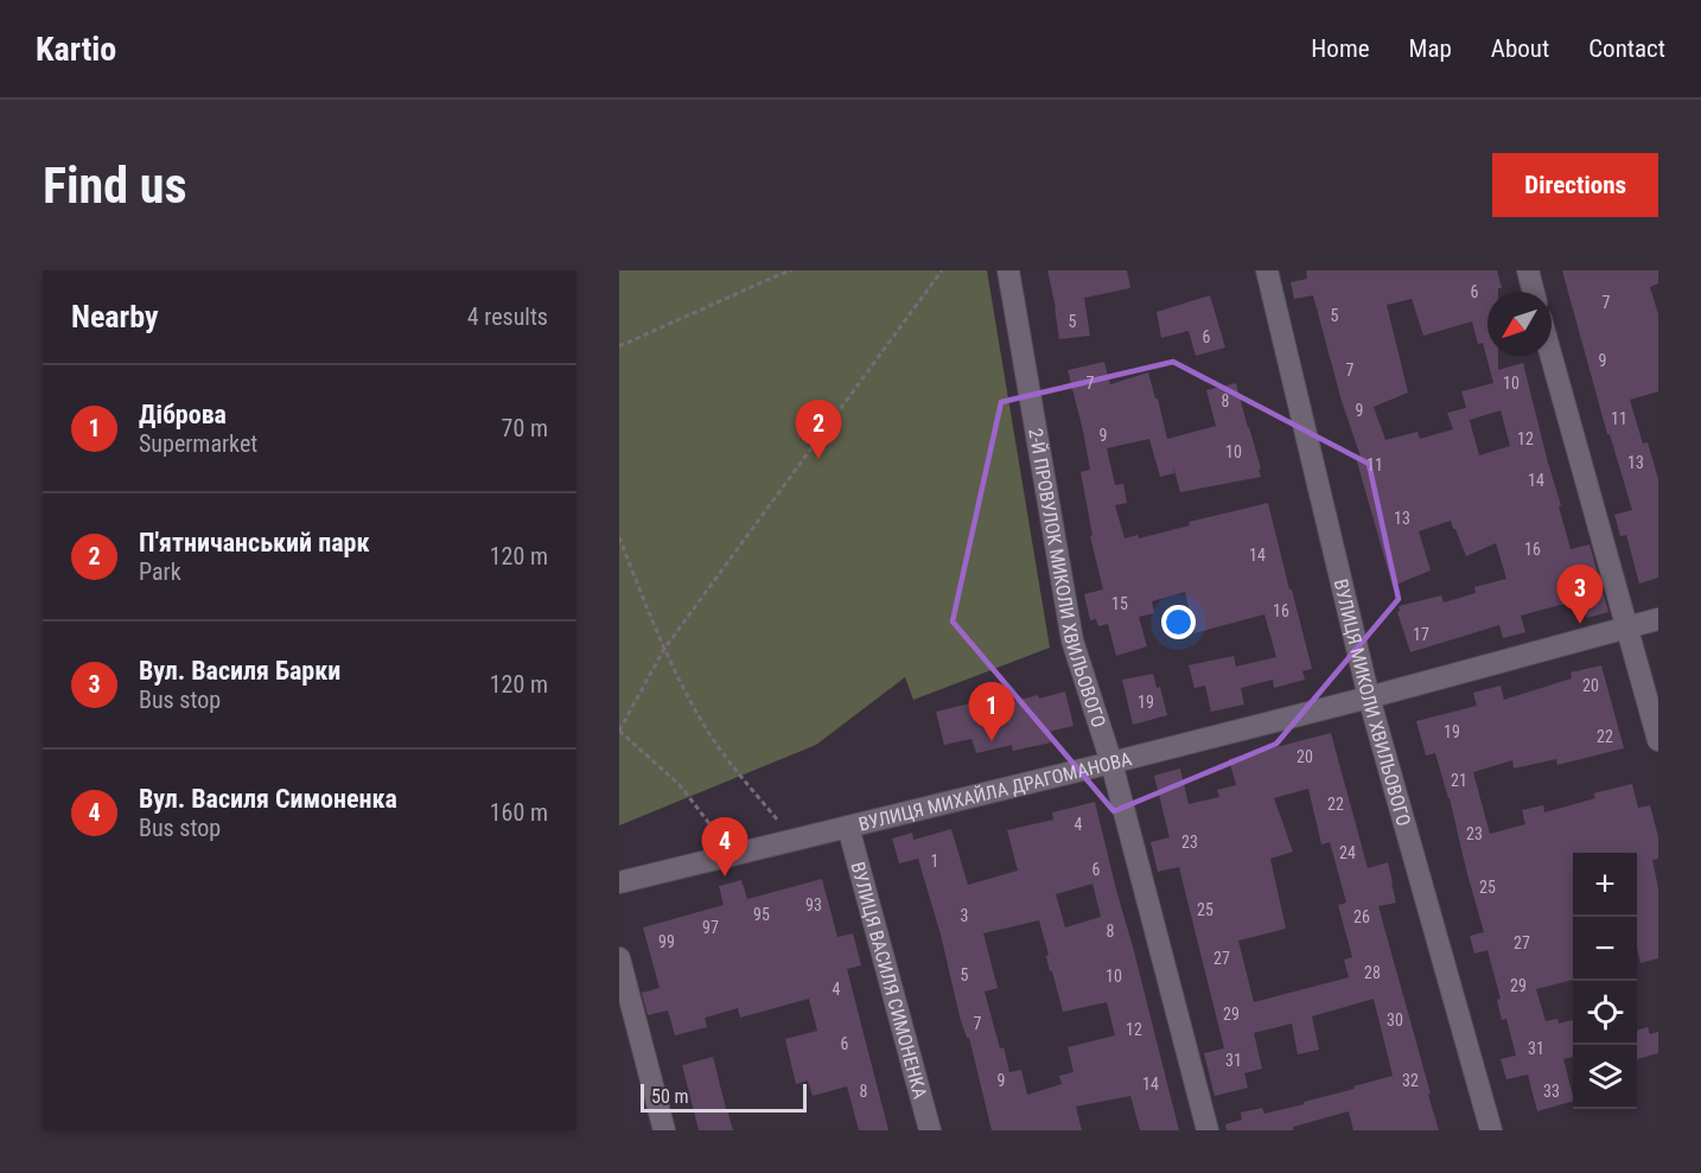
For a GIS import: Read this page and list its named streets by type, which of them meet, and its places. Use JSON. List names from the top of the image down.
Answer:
{
  "streets": {
    "street": [
      "2-Й ПРОВУЛОК МИКОЛИ ХВИЛЬОВОГО",
      "ВУЛИЦЯ МИКОЛИ ХВИЛЬОВОГО",
      "ВУЛИЦЯ МИХАЙЛА ДРАГОМАНОВА",
      "ВУЛИЦЯ ВАСИЛЯ СИМОНЕНКА"
    ]
  },
  "crossings": [
    ["2-Й ПРОВУЛОК МИКОЛИ ХВИЛЬОВОГО", "ВУЛИЦЯ МИХАЙЛА ДРАГОМАНОВА"],
    ["ВУЛИЦЯ МИКОЛИ ХВИЛЬОВОГО", "ВУЛИЦЯ МИХАЙЛА ДРАГОМАНОВА"],
    ["ВУЛИЦЯ МИХАЙЛА ДРАГОМАНОВА", "ВУЛИЦЯ ВАСИЛЯ СИМОНЕНКА"]
  ],
  "house_numbers": [
    "6",
    "7",
    "5",
    "5",
    "6",
    "9",
    "7",
    "7",
    "10",
    "8",
    "9",
    "11",
    "9",
    "12",
    "10",
    "13",
    "11",
    "14",
    "13",
    "16",
    "14",
    "15",
    "16",
    "17",
    "20",
    "19",
    "19",
    "22",
    "20",
    "21",
    "22",
    "4",
    "23",
    "23",
    "24",
    "1",
    "6",
    "25",
    "93",
    "25",
    "95",
    "3",
    "26",
    "97",
    "8",
    "99",
    "27",
    "27",
    "28",
    "5",
    "10",
    "29",
    "4",
    "29",
    "30",
    "7",
    "12",
    "6",
    "31",
    "31",
    "9",
    "32",
    "14",
    "8",
    "33"
  ],
  "scale_bar": "50 m",
  "north": "bottom left",
  "page": {
    "header": "Kartio",
    "nav": [
      "Home",
      "Map",
      "About",
      "Contact"
    ],
    "buttons": "Directions",
    "title": "Find us",
    "heading": ["Nearby", "4 results"],
    "list": [
      {
        "mark": "1",
        "name": "Діброва",
        "note": "Supermarket",
        "value": "70 m"
      },
      {
        "mark": "2",
        "name": "П'ятничанський парк",
        "note": "Park",
        "value": "120 m"
      },
      {
        "mark": "3",
        "name": "Вул. Василя Барки",
        "note": "Bus stop",
        "value": "120 m"
      },
      {
        "mark": "4",
        "name": "Вул. Василя Симоненка",
        "note": "Bus stop",
        "value": "160 m"
      }
    ],
    "pins": [
      "2",
      "3",
      "1",
      "4"
    ],
    "map_buttons": ["+", "−"],
    "scale": "50 m"
  }
}
